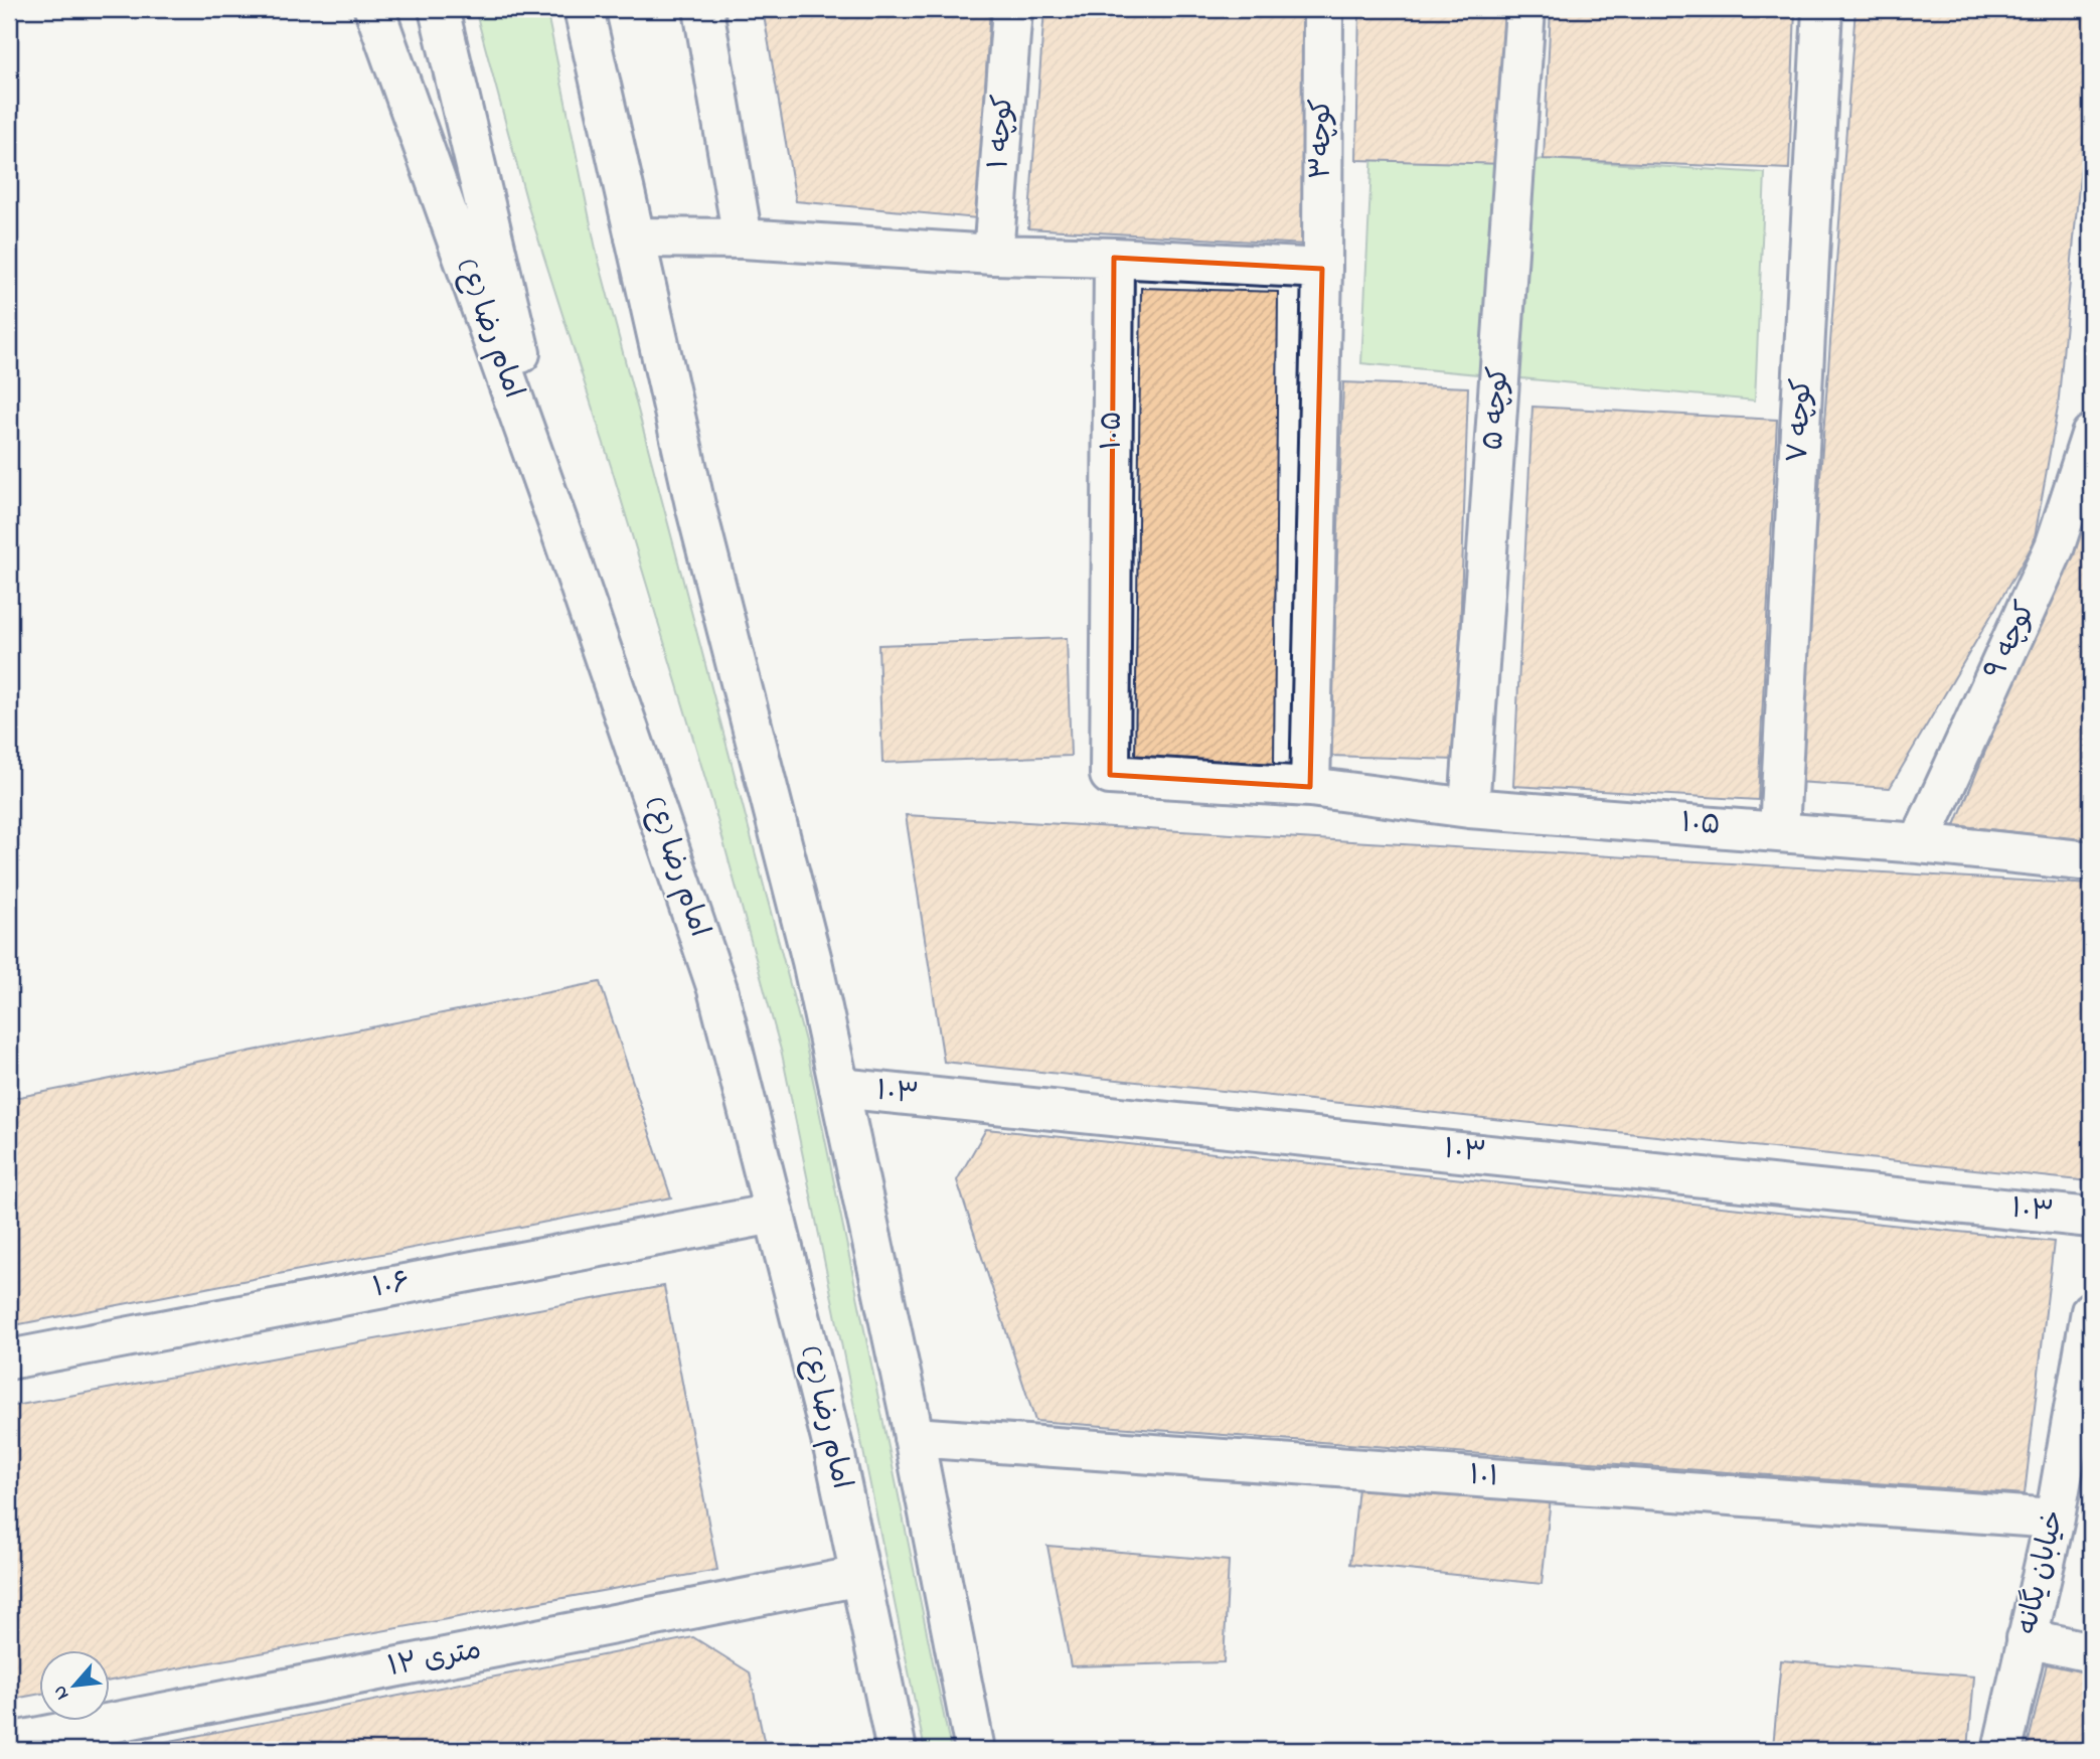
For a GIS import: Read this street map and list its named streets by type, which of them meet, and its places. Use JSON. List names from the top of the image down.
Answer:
{
  "streets": {
    "street": [
      "کوچه ۱",
      "کوچه۳",
      "امام رضا (ع)",
      "کوچه ۵",
      "کوچه ۷",
      "۱۰۵",
      "کوچه ۹",
      "۱۰۳",
      "۱۰۶",
      "۱۰۱",
      "خیابان یگانه",
      "۱۲ متری"
    ]
  },
  "crossings": [
    ["امام رضا (ع)", "۱۰۶"],
    ["امام رضا (ع)", "۱۲ متری"],
    ["کوچه ۵", "۱۰۵"],
    ["کوچه ۷", "۱۰۵"],
    ["۱۰۵", "کوچه ۹"],
    ["۱۰۱", "خیابان یگانه"]
  ],
  "north": "bottom left"
}
